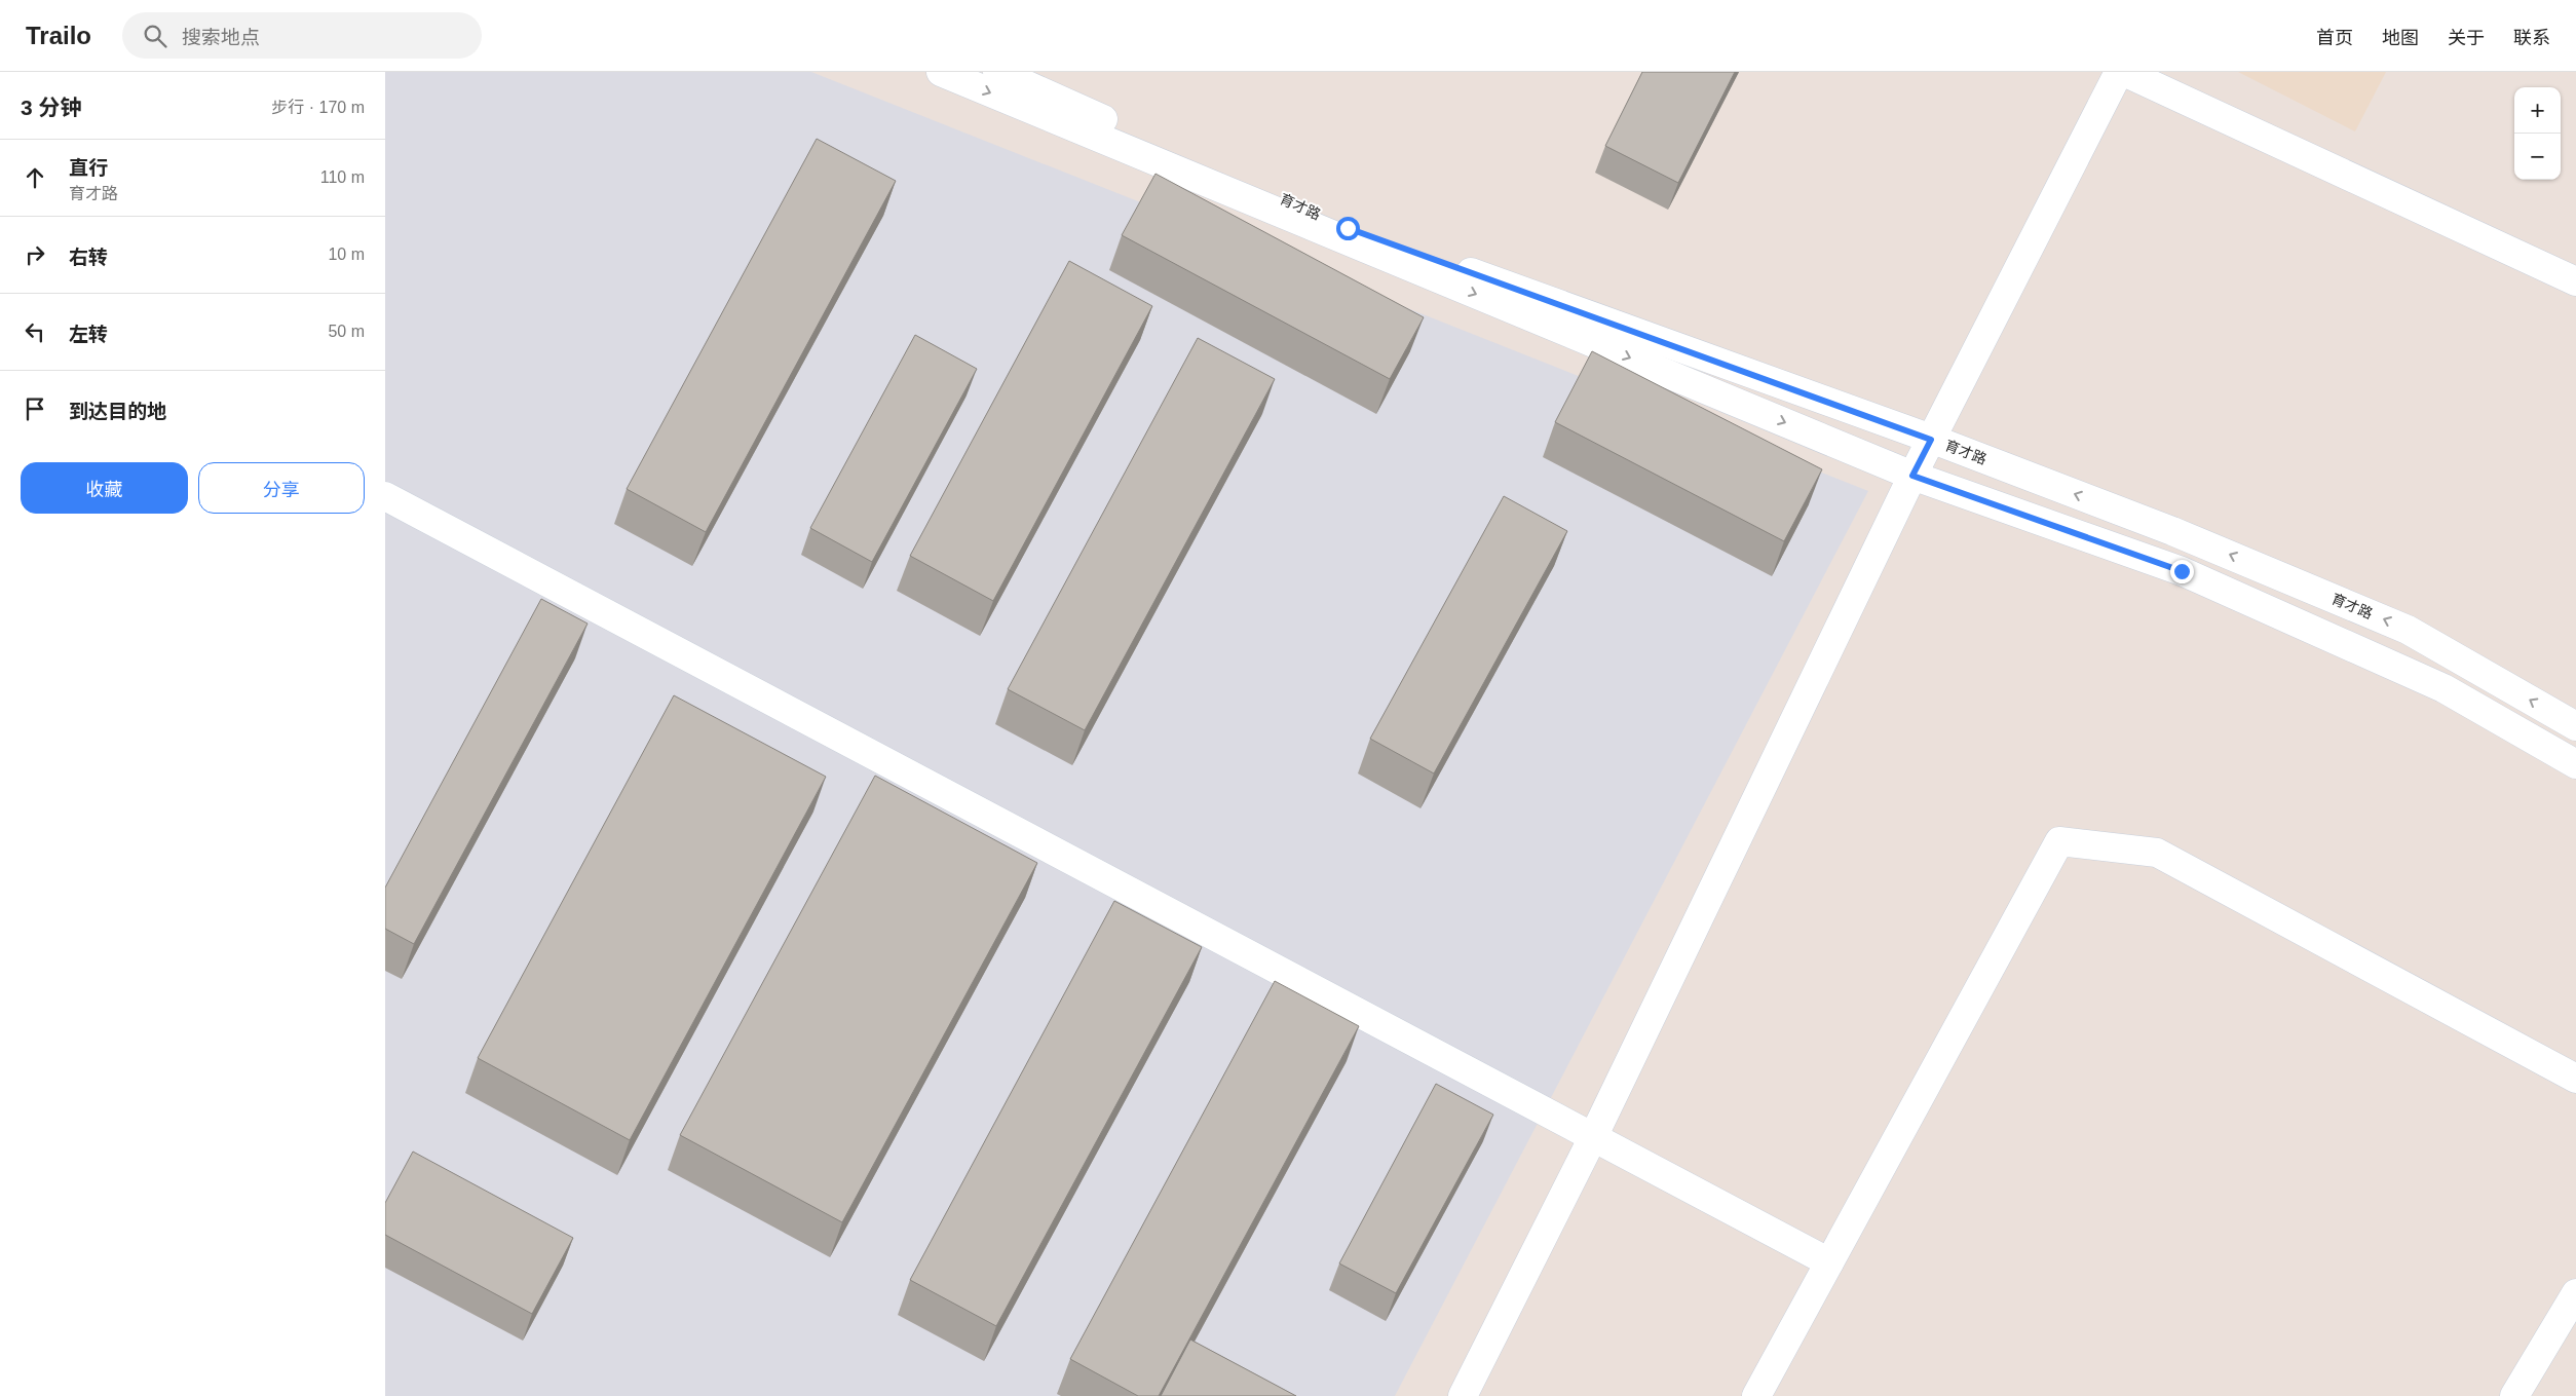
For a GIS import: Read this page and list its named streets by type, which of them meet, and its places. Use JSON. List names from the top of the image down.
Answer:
{
  "streets": {
    "street": ["育才路"]
  },
  "page": {
    "header": "Trailo",
    "search": "搜索地点",
    "nav": [
      "首页",
      "地图",
      "关于",
      "联系"
    ],
    "heading": ["3 分钟", "步行 · 170 m"],
    "map_buttons": ["+", "−"],
    "list": [
      ["直行", "育才路", "110 m"],
      ["右转", "10 m"],
      ["左转", "50 m"],
      "到达目的地"
    ],
    "buttons": ["收藏", "分享"]
  }
}
